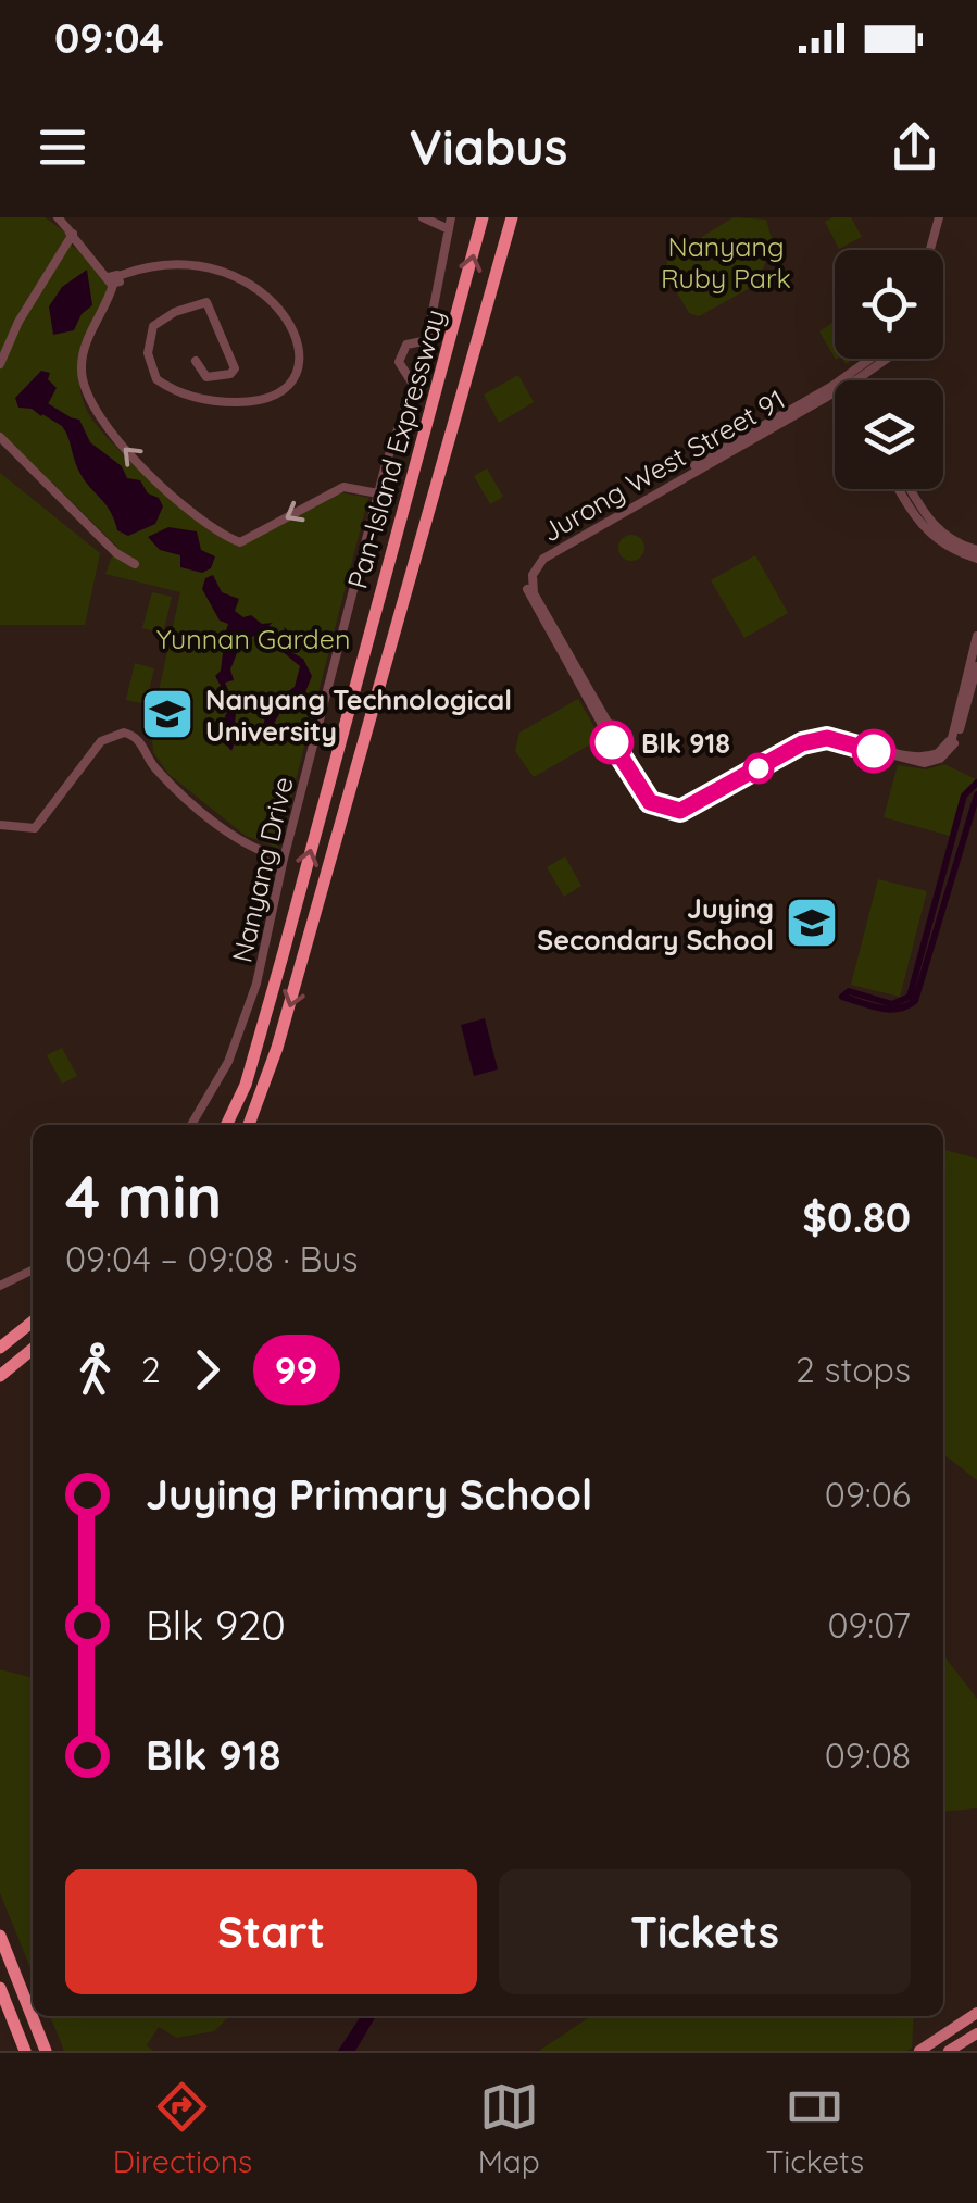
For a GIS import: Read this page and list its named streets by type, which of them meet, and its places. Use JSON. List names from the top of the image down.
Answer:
{
  "streets": {
    "highway": ["Pan-Island Expressway"],
    "street": ["Jurong West Street 91", "Nanyang Drive"]
  },
  "parks": ["Nanyang Ruby Park", "Yunnan Garden"],
  "places": {
    "school or university": ["Nanyang Technological University", "Juying Secondary School"],
    "other": ["Blk 918"]
  },
  "lines": ["bus line 99"],
  "page": {
    "status": "09:04",
    "header": "Viabus",
    "heading": ["4 min", "09:04 – 09:08 · Bus", "$0.80"],
    "legs": ["2", "99", "2 stops"],
    "list": [
      {
        "name": "Juying Primary School",
        "value": "09:06"
      },
      {
        "name": "Blk 920",
        "value": "09:07"
      },
      {
        "name": "Blk 918",
        "value": "09:08"
      }
    ],
    "buttons": ["Start", "Tickets"],
    "tabs": ["Directions", "Map", "Tickets"]
  }
}
